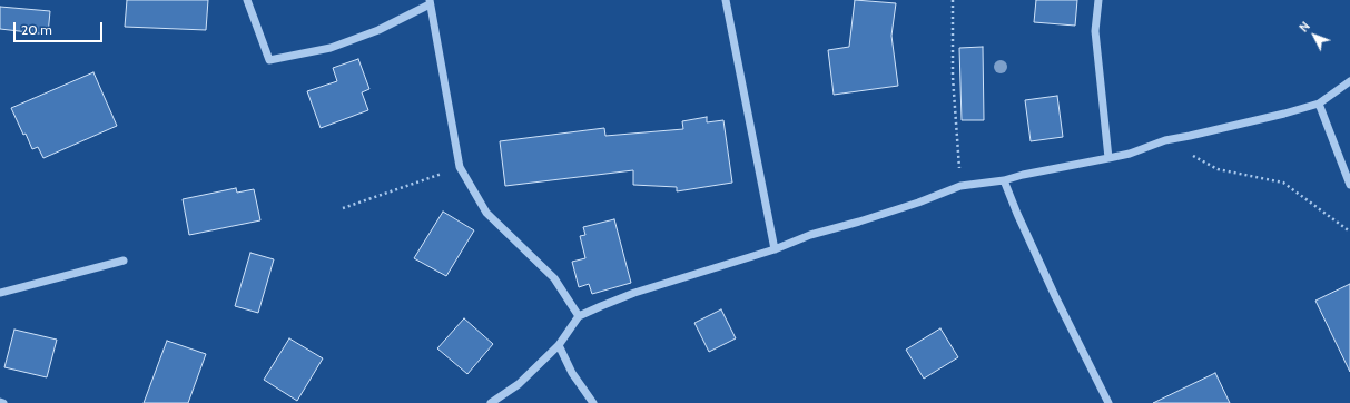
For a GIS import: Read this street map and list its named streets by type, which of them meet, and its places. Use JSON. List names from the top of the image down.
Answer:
{
  "scale_bar": "20 m",
  "north": "top left"
}
